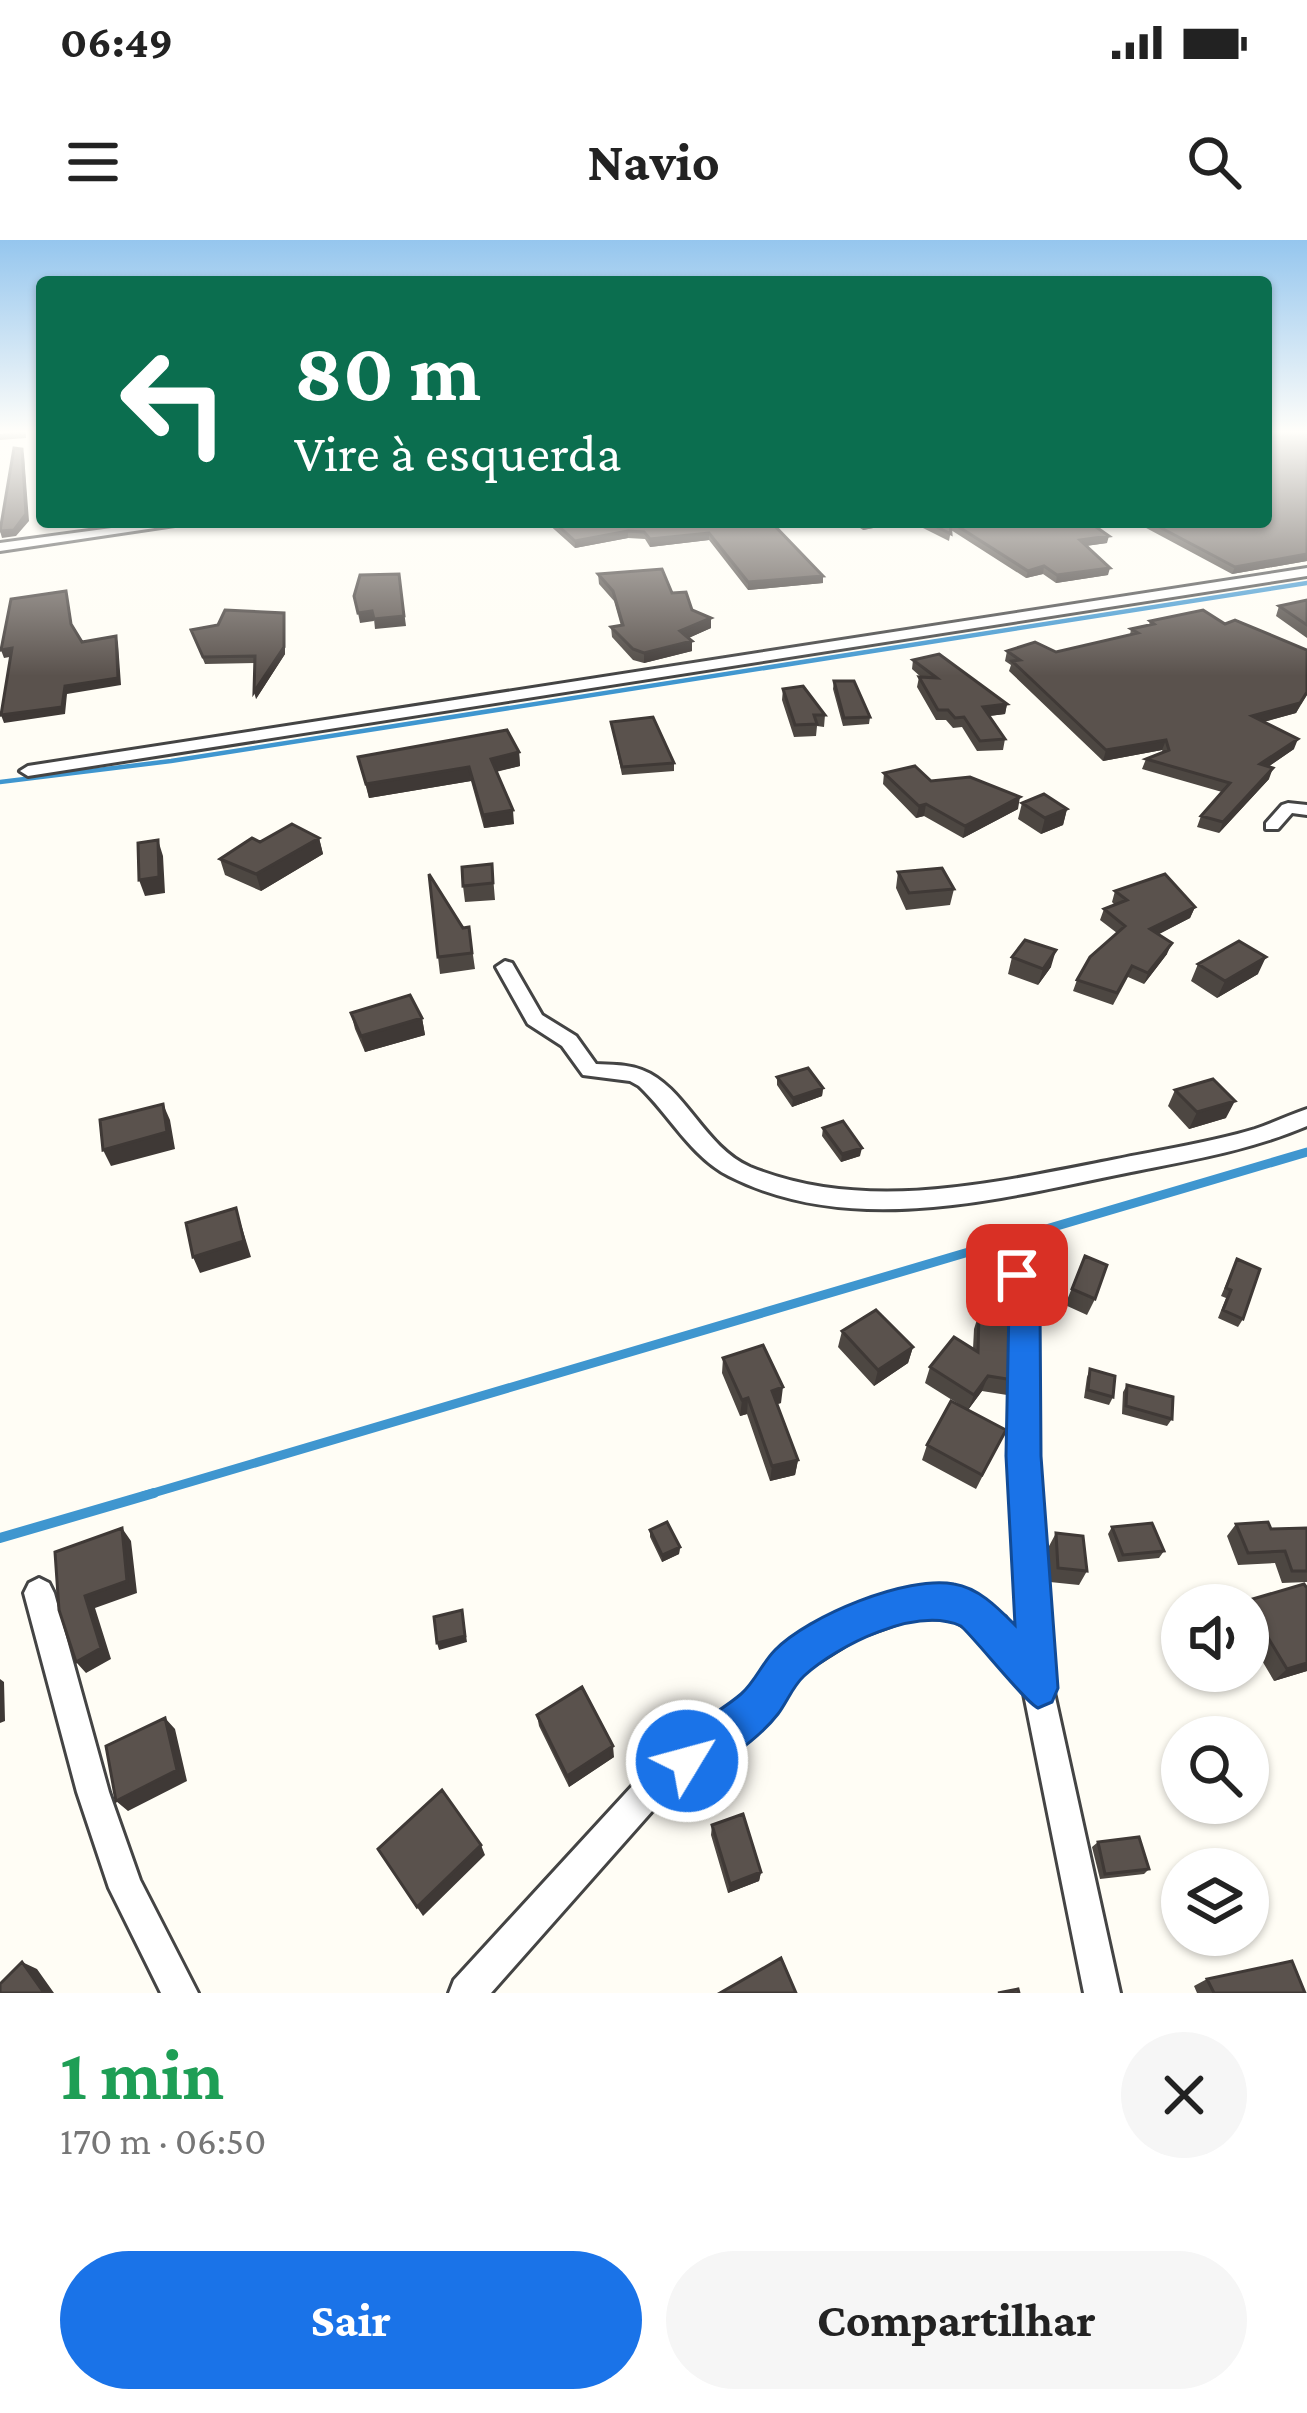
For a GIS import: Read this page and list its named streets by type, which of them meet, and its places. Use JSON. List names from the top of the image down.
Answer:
{
  "page": {
    "status": "06:49",
    "header": "Navio",
    "turn": ["80 m", "Vire à esquerda"],
    "heading": ["1 min", "170 m · 06:50"],
    "buttons": ["Sair", "Compartilhar"]
  }
}
